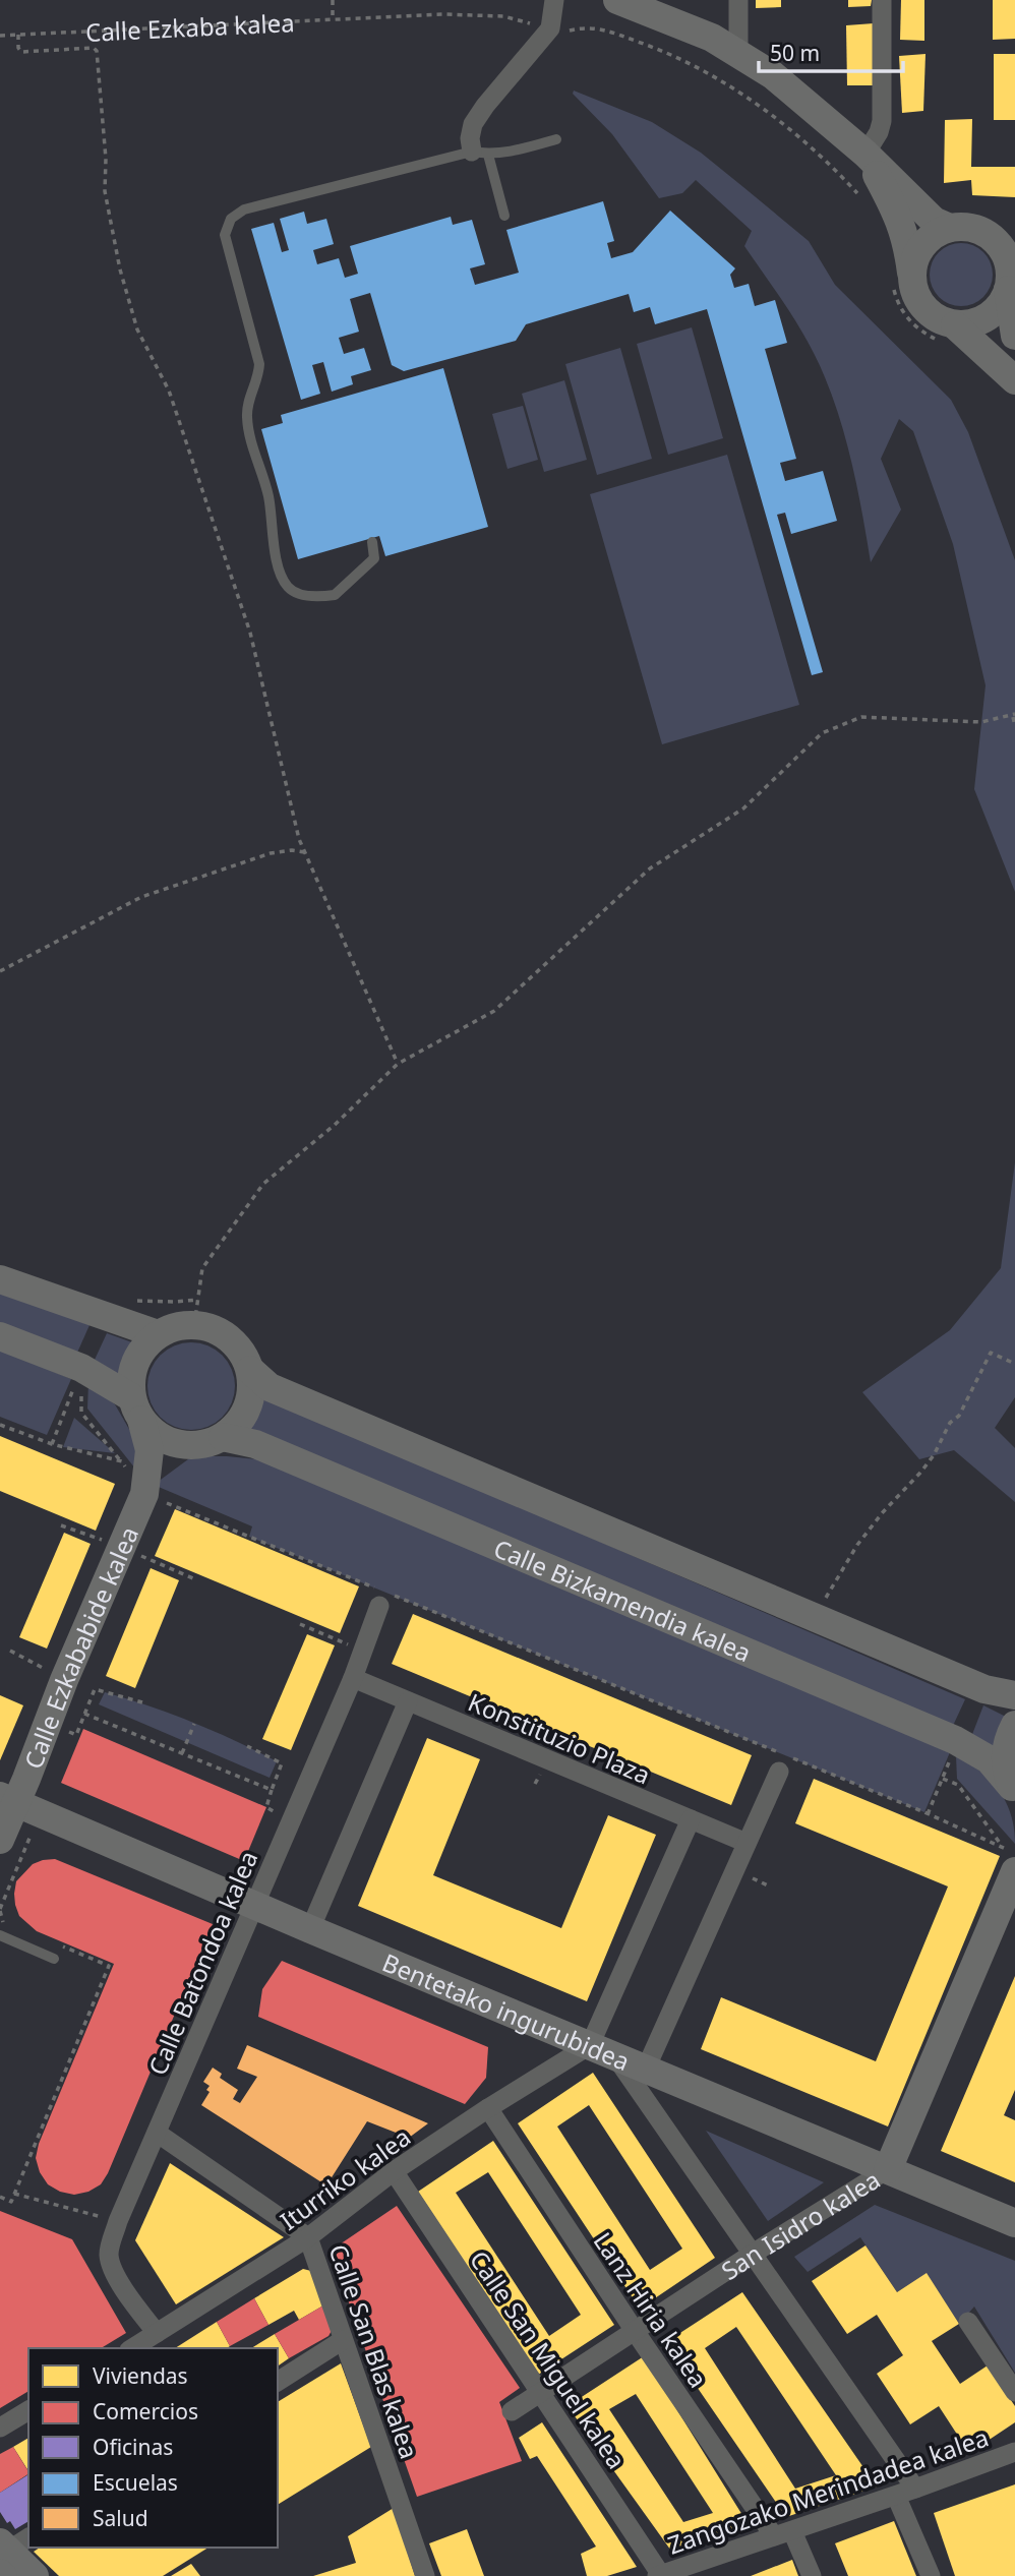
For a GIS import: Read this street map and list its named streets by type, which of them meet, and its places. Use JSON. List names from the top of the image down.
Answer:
{
  "streets": {
    "main road": [
      "Calle Bizkamendia kalea",
      "Calle Ezkababide kalea",
      "Bentetako ingurubidea",
      "San Isidro kalea"
    ],
    "street": [
      "Konstituzio Plaza",
      "Calle Batondoa kalea",
      "Iturriko kalea",
      "Lanz Hiria kalea",
      "Calle San Blas kalea",
      "Calle San Miguel kalea",
      "Zangozako Merindadea kalea"
    ],
    "path": ["Calle Ezkaba kalea"]
  },
  "crossings": [
    ["Calle Bizkamendia kalea", "Calle Ezkababide kalea"],
    ["Calle Ezkababide kalea", "Bentetako ingurubidea"],
    ["Konstituzio Plaza", "Calle Batondoa kalea"],
    ["Calle Batondoa kalea", "Bentetako ingurubidea"],
    ["Calle Batondoa kalea", "Iturriko kalea"],
    ["Calle Batondoa kalea", "Calle San Blas kalea"],
    ["Bentetako ingurubidea", "Iturriko kalea"],
    ["Bentetako ingurubidea", "San Isidro kalea"],
    ["Iturriko kalea", "Lanz Hiria kalea"],
    ["Iturriko kalea", "Calle San Blas kalea"],
    ["Iturriko kalea", "Calle San Miguel kalea"],
    ["San Isidro kalea", "Lanz Hiria kalea"],
    ["San Isidro kalea", "Calle San Miguel kalea"],
    ["Lanz Hiria kalea", "Zangozako Merindadea kalea"],
    ["Calle San Miguel kalea", "Zangozako Merindadea kalea"]
  ],
  "legend": [
    "Viviendas",
    "Comercios",
    "Oficinas",
    "Escuelas",
    "Salud"
  ],
  "scale_bar": "50 m"
}
